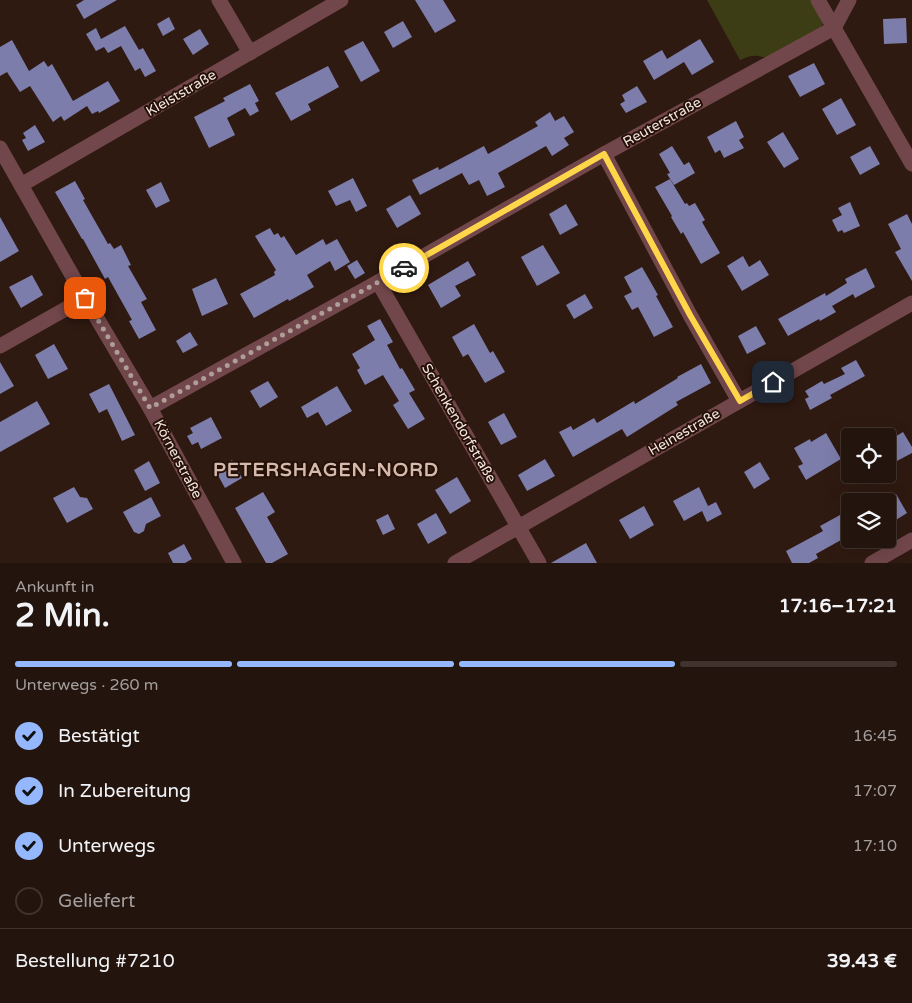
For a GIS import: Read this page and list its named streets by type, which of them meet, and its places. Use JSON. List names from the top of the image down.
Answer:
{
  "streets": {
    "street": [
      "Kleiststraße",
      "Reuterstraße",
      "Schenkendorfstraße",
      "Heinestraße",
      "Körnerstraße"
    ]
  },
  "crossings": [
    ["Kleiststraße", "Körnerstraße"],
    ["Reuterstraße", "Schenkendorfstraße"],
    ["Reuterstraße", "Körnerstraße"],
    ["Schenkendorfstraße", "Heinestraße"]
  ],
  "districts": ["PETERSHAGEN-NORD"],
  "page": {
    "heading": ["2 Min.", "Ankunft in", "17:16–17:21"],
    "panel": ["Bestellung #7210", "39.43 €"],
    "bar": "Unterwegs · 260 m",
    "list": [
      ["Bestätigt", "16:45"],
      ["In Zubereitung", "17:07"],
      ["Unterwegs", "17:10"],
      "Geliefert"
    ]
  }
}
